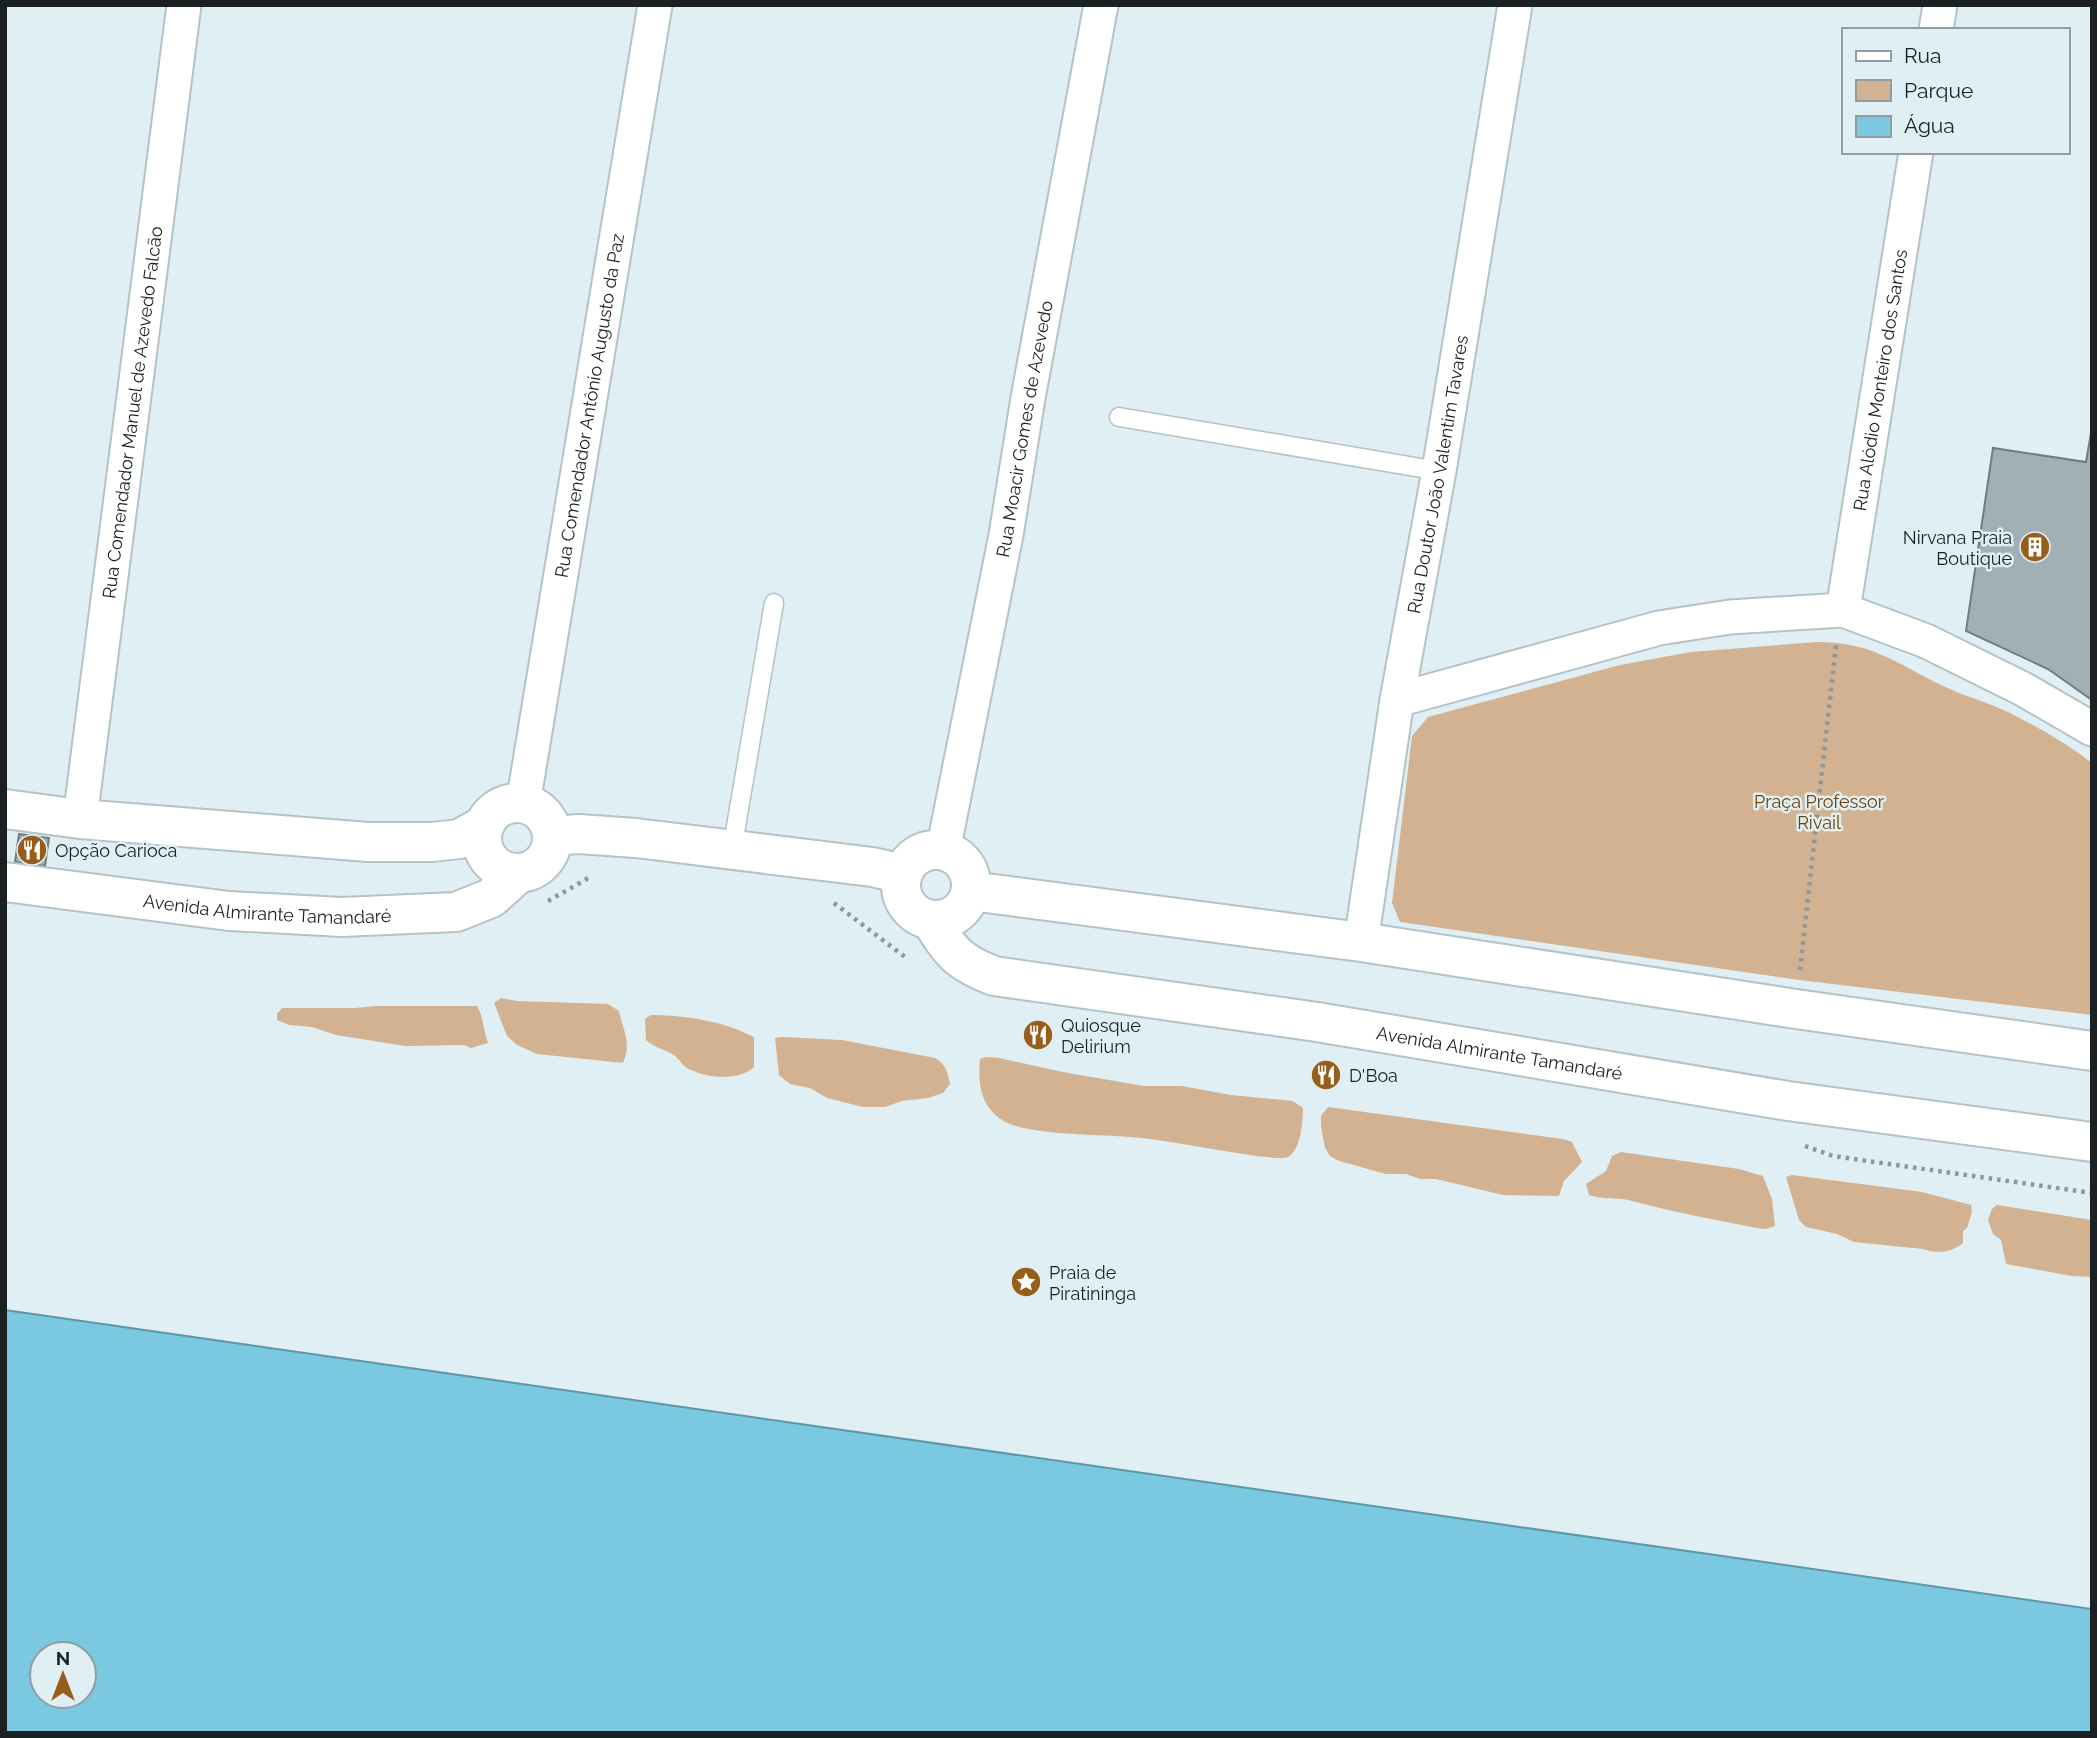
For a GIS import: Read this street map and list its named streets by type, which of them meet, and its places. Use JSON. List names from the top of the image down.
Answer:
{
  "streets": {
    "street": [
      "Rua Alódio Monteiro dos Santos",
      "Rua Comendador Antônio Augusto da Paz",
      "Rua Comendador Manuel de Azevedo Falcão",
      "Rua Moacir Gomes de Azevedo",
      "Rua Doutor João Valentim Tavares",
      "Avenida Almirante Tamandaré"
    ]
  },
  "crossings": [
    ["Rua Comendador Antônio Augusto da Paz", "Avenida Almirante Tamandaré"],
    ["Rua Moacir Gomes de Azevedo", "Avenida Almirante Tamandaré"]
  ],
  "parks": ["Praça Professor Rivail"],
  "places": {
    "building": ["Nirvana Praia Boutique"],
    "restaurant": ["Opção Carioca", "Quiosque Delirium", "D'Boa"],
    "place": ["Praia de Piratininga"]
  },
  "legend": ["Rua", "Parque", "Água"],
  "north": "top"
}
